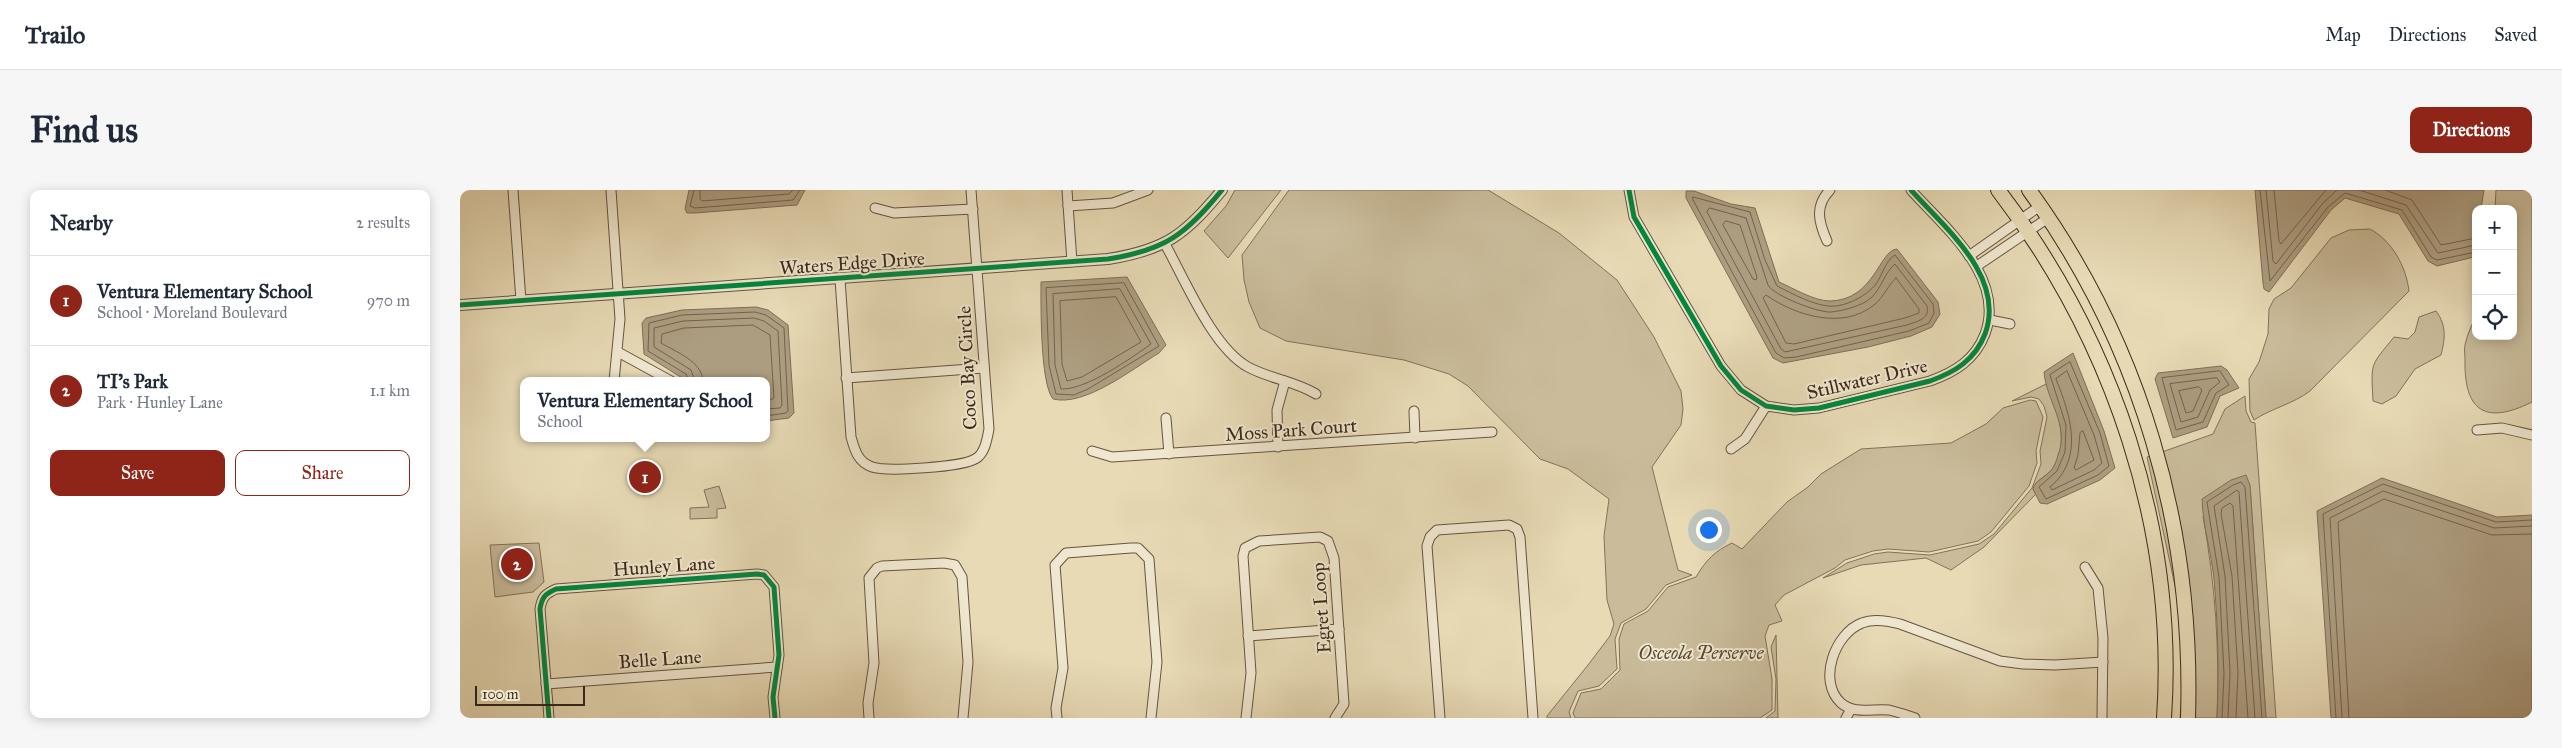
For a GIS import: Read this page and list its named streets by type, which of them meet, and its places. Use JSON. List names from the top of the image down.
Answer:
{
  "streets": {
    "street": [
      "Waters Edge Drive",
      "Coco Bay Circle",
      "Stillwater Drive",
      "Moss Park Court",
      "Hunley Lane",
      "Egret Loop",
      "Belle Lane"
    ]
  },
  "crossings": [
    ["Waters Edge Drive", "Coco Bay Circle"],
    ["Hunley Lane", "Belle Lane"]
  ],
  "parks": ["Osceola Perserve"],
  "scale_bar": "100 m",
  "page": {
    "header": "Trailo",
    "nav": ["Map", "Directions", "Saved"],
    "buttons": [
      "Directions",
      ["Save", "Share"]
    ],
    "title": "Find us",
    "heading": ["Nearby", "2 results"],
    "map_buttons": ["+", "−"],
    "list": [
      {
        "mark": "1",
        "name": "Ventura Elementary School",
        "note": "School · Moreland Boulevard",
        "value": "970 m"
      },
      {
        "mark": "2",
        "name": "TI's Park",
        "note": "Park · Hunley Lane",
        "value": "1.1 km"
      }
    ],
    "popup": ["Ventura Elementary School", "School"],
    "pins": ["1", "2"],
    "scale": "100 m"
  }
}
